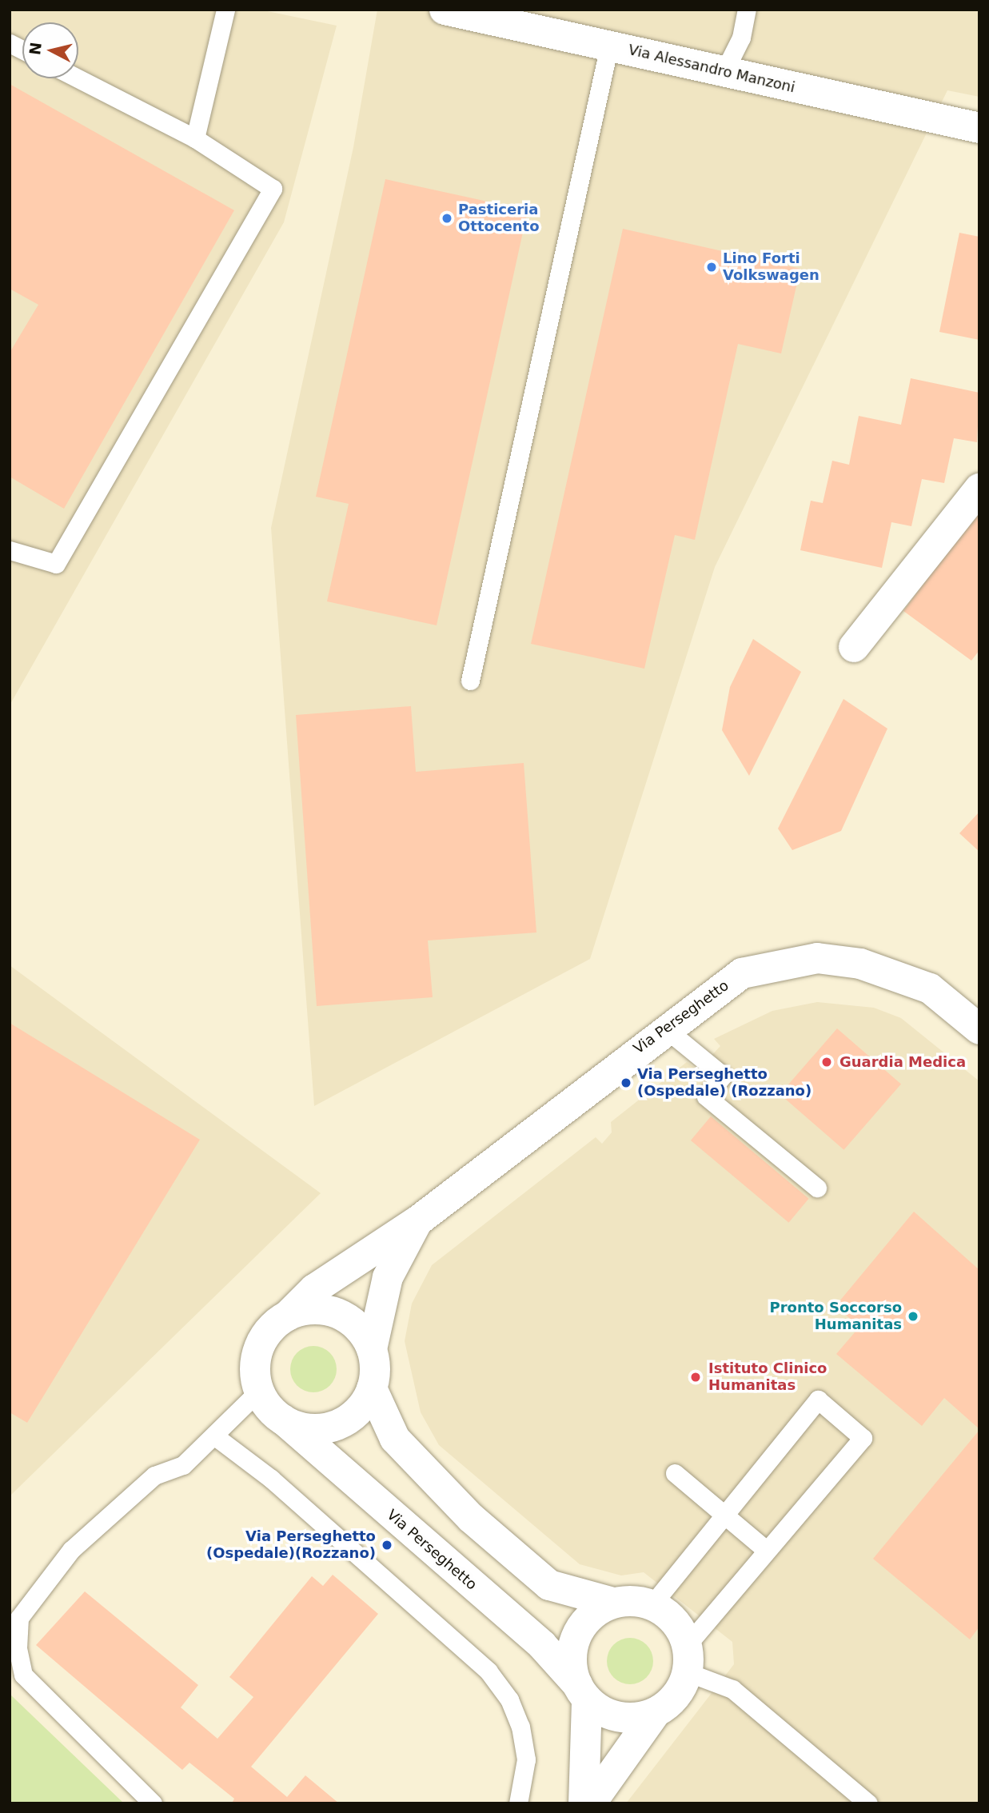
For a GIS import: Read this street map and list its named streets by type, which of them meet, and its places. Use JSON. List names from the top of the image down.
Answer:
{
  "streets": {
    "street": ["Via Alessandro Manzoni", "Via Perseghetto"]
  },
  "places": [
    "Pasticeria Ottocento",
    "Lino Forti Volkswagen",
    "Guardia Medica",
    "Via Perseghetto (Ospedale) (Rozzano)",
    "Pronto Soccorso Humanitas",
    "Istituto Clinico Humanitas",
    "Via Perseghetto (Ospedale)(Rozzano)"
  ],
  "north": "left"
}
